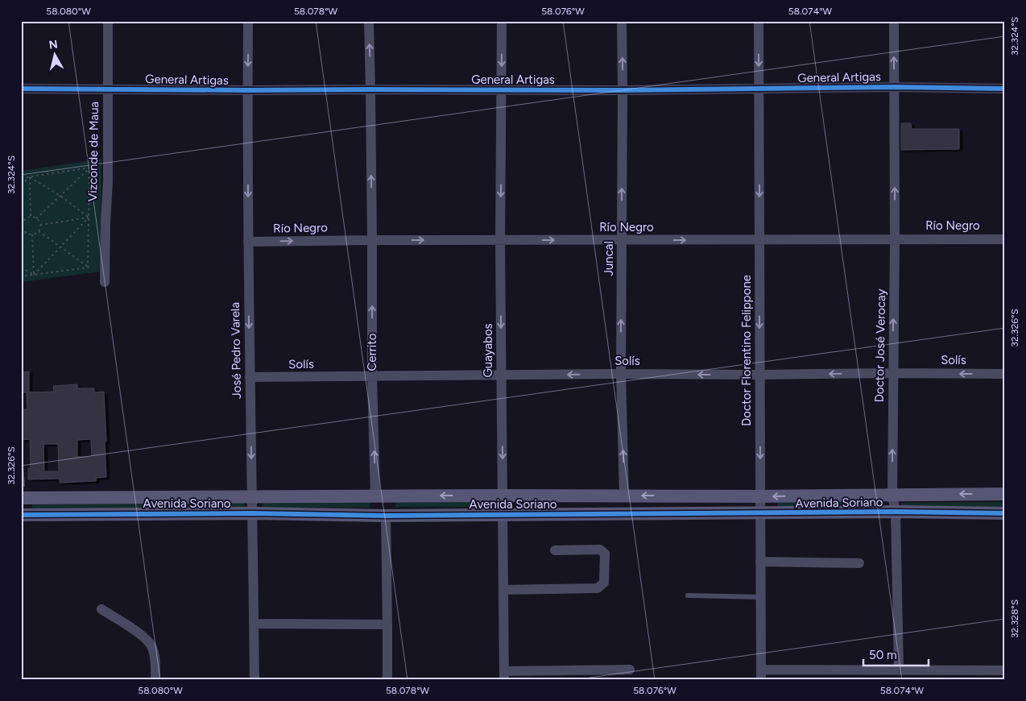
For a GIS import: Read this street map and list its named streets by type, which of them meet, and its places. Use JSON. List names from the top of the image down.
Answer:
{
  "streets": {
    "street": [
      "General Artigas",
      "Vizconde de Maua",
      "Río Negro",
      "Juncal",
      "Doctor José Verocay",
      "José Pedro Varela",
      "Guayabos",
      "Doctor Florentino Felippone",
      "Cerrito",
      "Solís",
      "Avenida Soriano"
    ]
  },
  "crossings": [
    ["General Artigas", "Vizconde de Maua"],
    ["General Artigas", "Juncal"],
    ["General Artigas", "Doctor José Verocay"],
    ["General Artigas", "José Pedro Varela"],
    ["General Artigas", "Guayabos"],
    ["General Artigas", "Doctor Florentino Felippone"],
    ["General Artigas", "Cerrito"],
    ["Río Negro", "Juncal"],
    ["Río Negro", "Doctor José Verocay"],
    ["Río Negro", "José Pedro Varela"],
    ["Río Negro", "Guayabos"],
    ["Río Negro", "Doctor Florentino Felippone"],
    ["Río Negro", "Cerrito"],
    ["Juncal", "Solís"],
    ["Juncal", "Avenida Soriano"],
    ["Doctor José Verocay", "Solís"],
    ["Doctor José Verocay", "Avenida Soriano"],
    ["José Pedro Varela", "Solís"],
    ["José Pedro Varela", "Avenida Soriano"],
    ["Guayabos", "Solís"],
    ["Guayabos", "Avenida Soriano"],
    ["Doctor Florentino Felippone", "Solís"],
    ["Doctor Florentino Felippone", "Avenida Soriano"],
    ["Cerrito", "Solís"],
    ["Cerrito", "Avenida Soriano"]
  ],
  "one_way": [
    "Río Negro",
    "Juncal",
    "Doctor José Verocay",
    "José Pedro Varela",
    "Guayabos",
    "Doctor Florentino Felippone",
    "Cerrito",
    "Solís"
  ],
  "scale_bar": "50 m",
  "north": "top",
  "coordinates": [
    "58.080°W",
    "58.078°W",
    "58.076°W",
    "58.074°W",
    "32.324°S",
    "32.326°S",
    "32.328°S"
  ]
}
